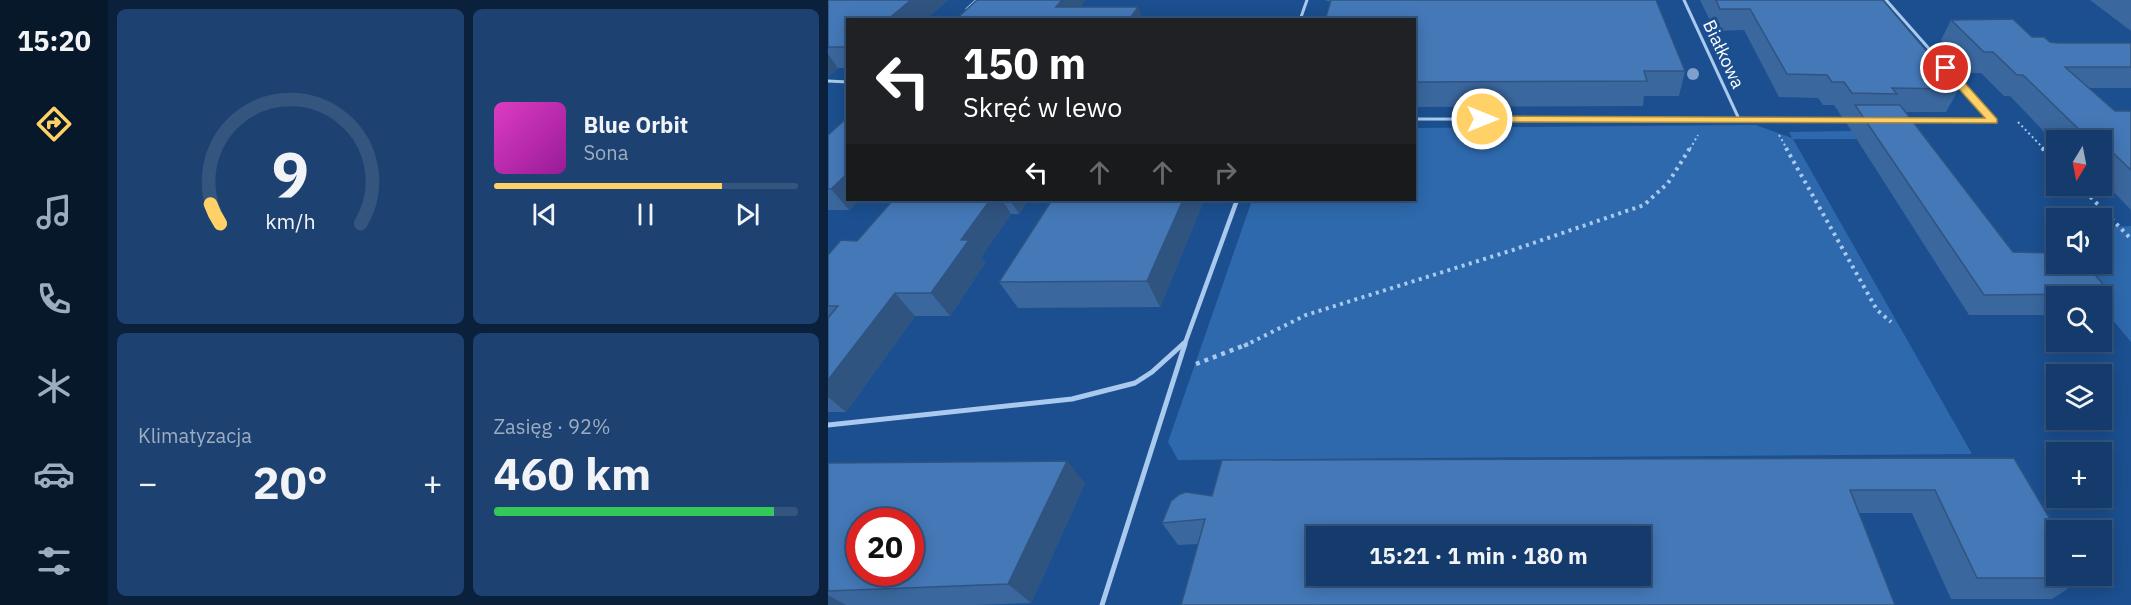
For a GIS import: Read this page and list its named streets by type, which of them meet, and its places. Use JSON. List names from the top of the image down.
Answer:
{
  "streets": {
    "lane": ["Białkowa"]
  },
  "north": "bottom",
  "page": {
    "tabs": "15:20",
    "turn": ["150 m", "Skręć w lewo"],
    "song": ["Blue Orbit", "Sona"],
    "map_buttons": ["+", "−"],
    "tile": [
      "Klimatyzacja",
      ["Zasięg · 92%", "460 km"]
    ],
    "heat": ["−", "20°", "+"],
    "limit": "20",
    "trip": "15:21 · 1 min · 180 m",
    "gauge": ["9", "km/h"]
  }
}
